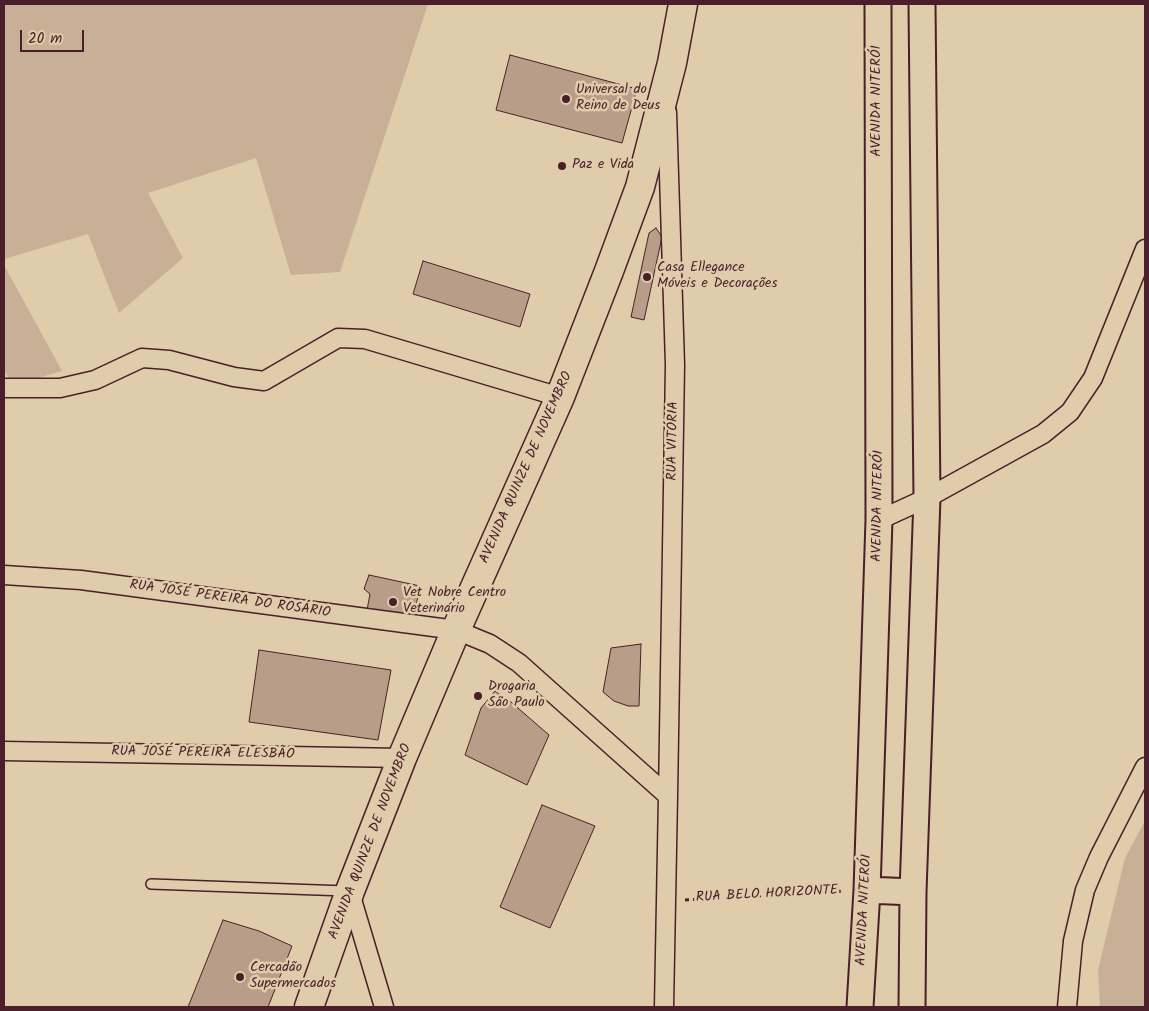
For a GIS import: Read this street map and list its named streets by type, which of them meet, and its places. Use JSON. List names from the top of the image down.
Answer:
{
  "streets": {
    "main road": ["AVENIDA NITERÓI", "AVENIDA QUINZE DE NOVEMBRO"],
    "street": ["RUA VITÓRIA", "RUA JOSÉ PEREIRA DO ROSÁRIO", "RUA JOSÉ PEREIRA ELESBÃO"],
    "path": ["RUA BELO HORIZONTE"]
  },
  "crossings": [
    ["AVENIDA NITERÓI", "RUA BELO HORIZONTE"],
    ["RUA VITÓRIA", "AVENIDA QUINZE DE NOVEMBRO"],
    ["AVENIDA QUINZE DE NOVEMBRO", "RUA JOSÉ PEREIRA DO ROSÁRIO"],
    ["AVENIDA QUINZE DE NOVEMBRO", "RUA JOSÉ PEREIRA ELESBÃO"]
  ],
  "places": [
    "Universal do Reino de Deus",
    "Paz e Vida",
    "Casa Ellegance Móveis e Decorações",
    "Vet Nobre Centro Veterinário",
    "Drogaria São Paulo",
    "Cercadão Supermercados"
  ],
  "scale_bar": "20 m"
}
